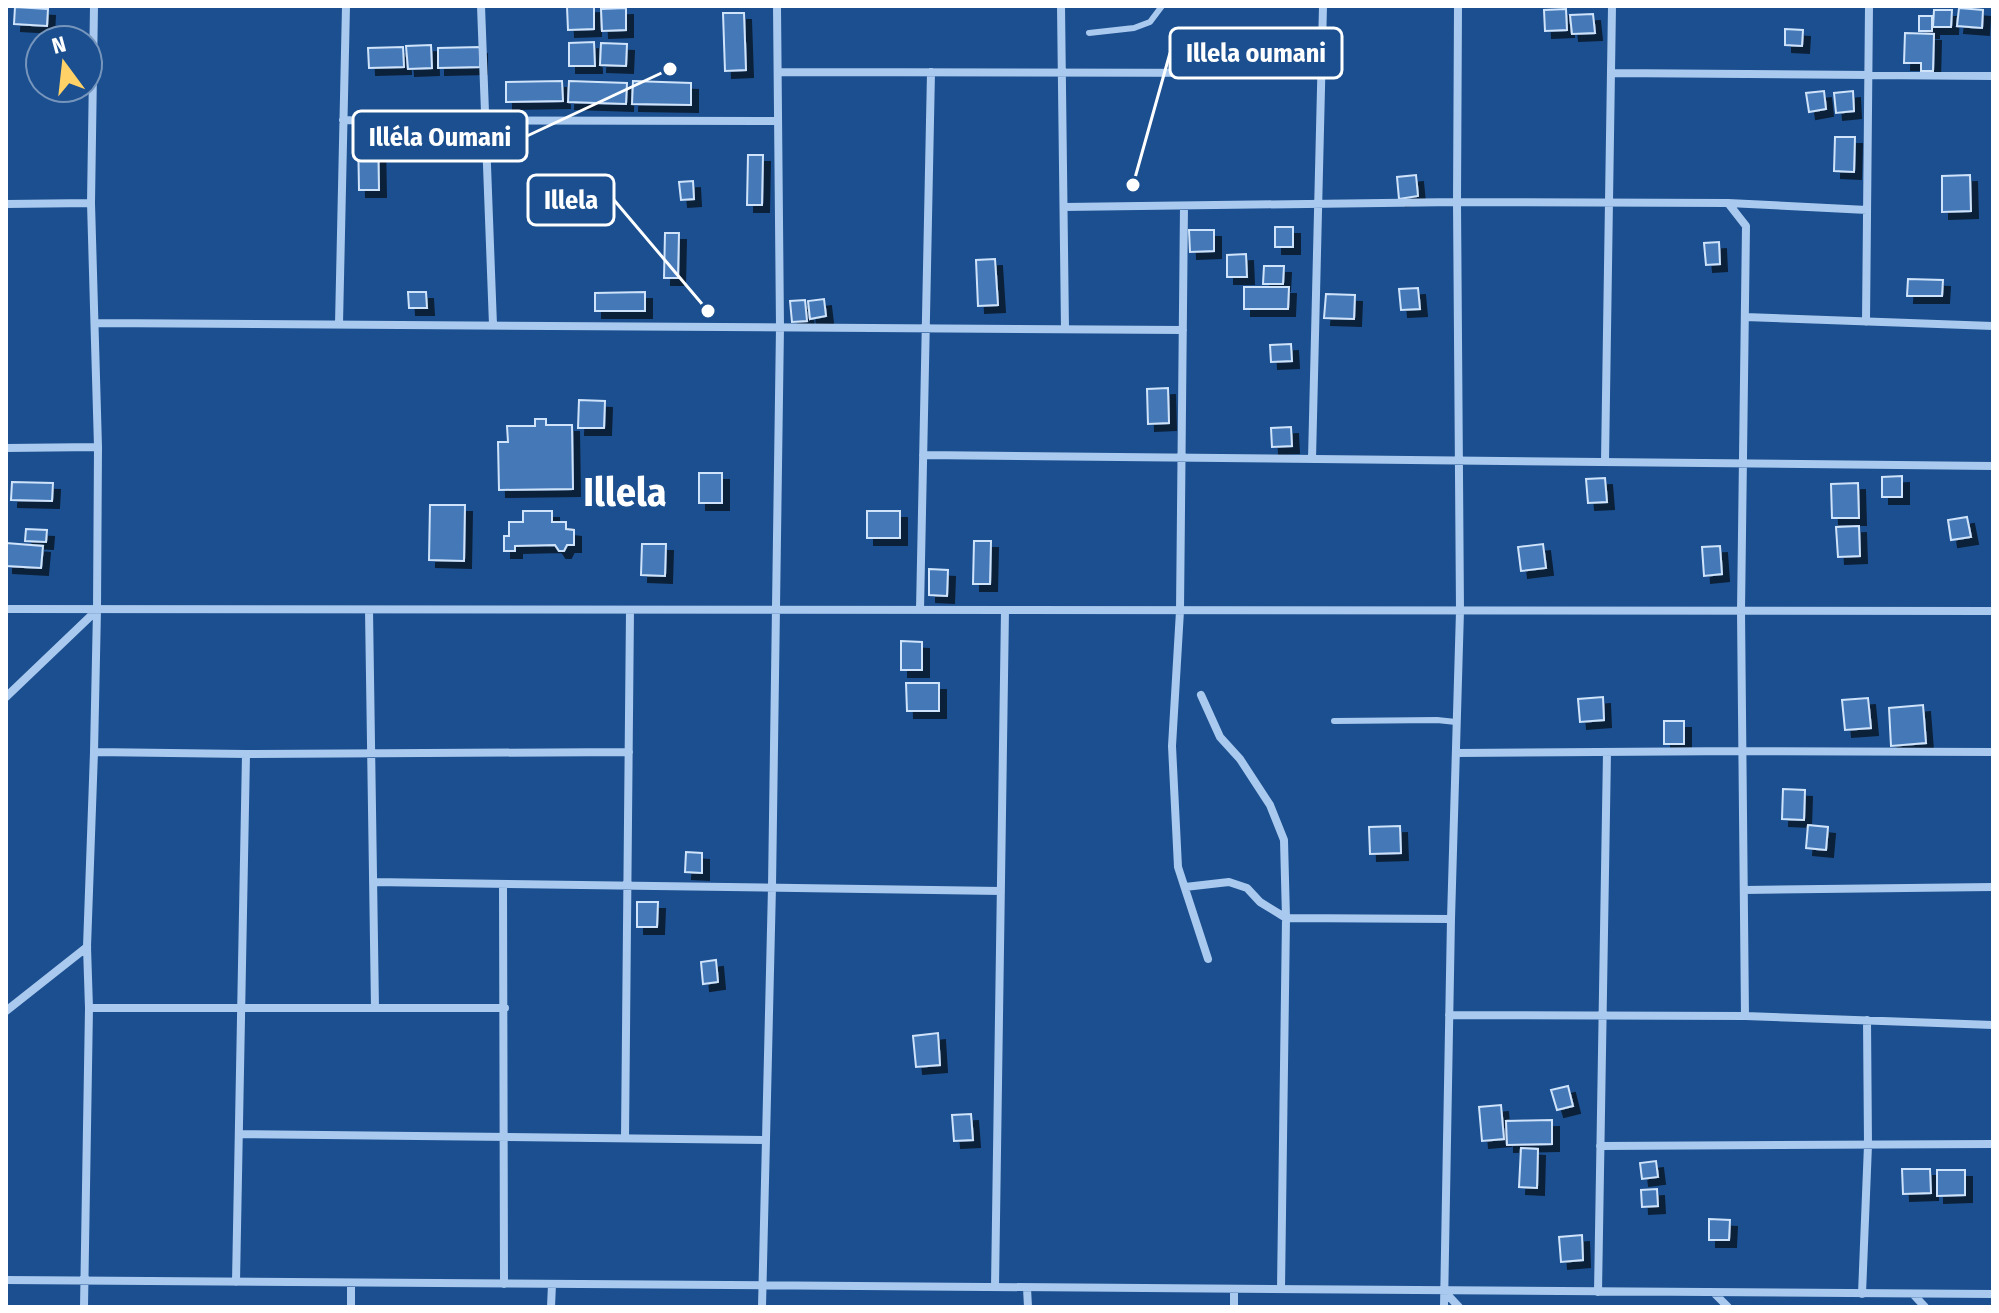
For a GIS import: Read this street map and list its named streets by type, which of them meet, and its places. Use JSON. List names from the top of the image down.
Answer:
{
  "districts": ["Illela"],
  "places": ["Illéla Oumani", "Illela oumani", "Illela"],
  "north": "top"
}
